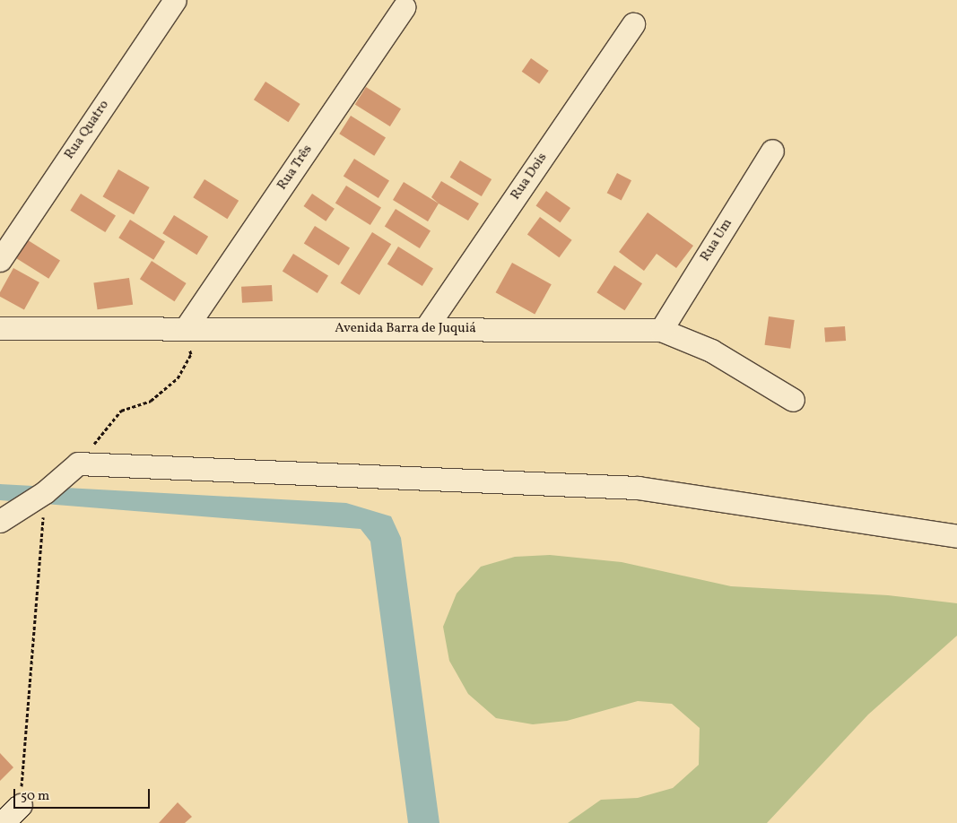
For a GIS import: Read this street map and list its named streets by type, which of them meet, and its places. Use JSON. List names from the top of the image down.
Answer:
{
  "streets": {
    "street": [
      "Rua Quatro",
      "Rua Três",
      "Rua Dois",
      "Rua Um",
      "Avenida Barra de Juquiá"
    ]
  },
  "crossings": [
    ["Rua Três", "Avenida Barra de Juquiá"],
    ["Rua Dois", "Avenida Barra de Juquiá"],
    ["Rua Um", "Avenida Barra de Juquiá"]
  ],
  "scale_bar": "50 m"
}
